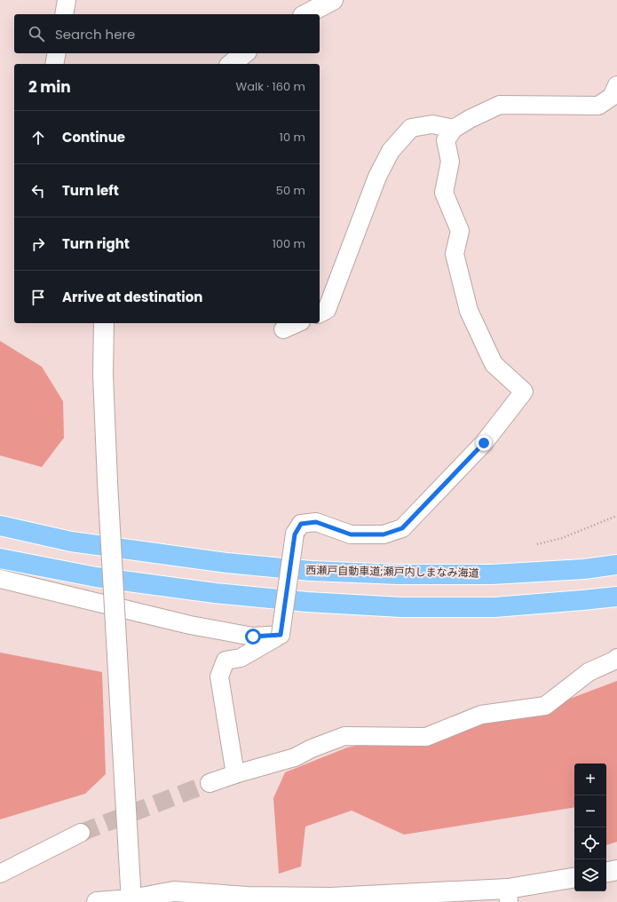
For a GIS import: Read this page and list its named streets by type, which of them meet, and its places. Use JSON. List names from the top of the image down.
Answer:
{
  "streets": {
    "highway": ["西瀬戸自動車道;瀬戸内しまなみ海道"]
  },
  "page": {
    "search": "Search here",
    "heading": ["2 min", "Walk · 160 m"],
    "list": [
      ["Continue", "10 m"],
      ["Turn left", "50 m"],
      ["Turn right", "100 m"],
      "Arrive at destination"
    ],
    "map_buttons": ["+", "−"]
  }
}
